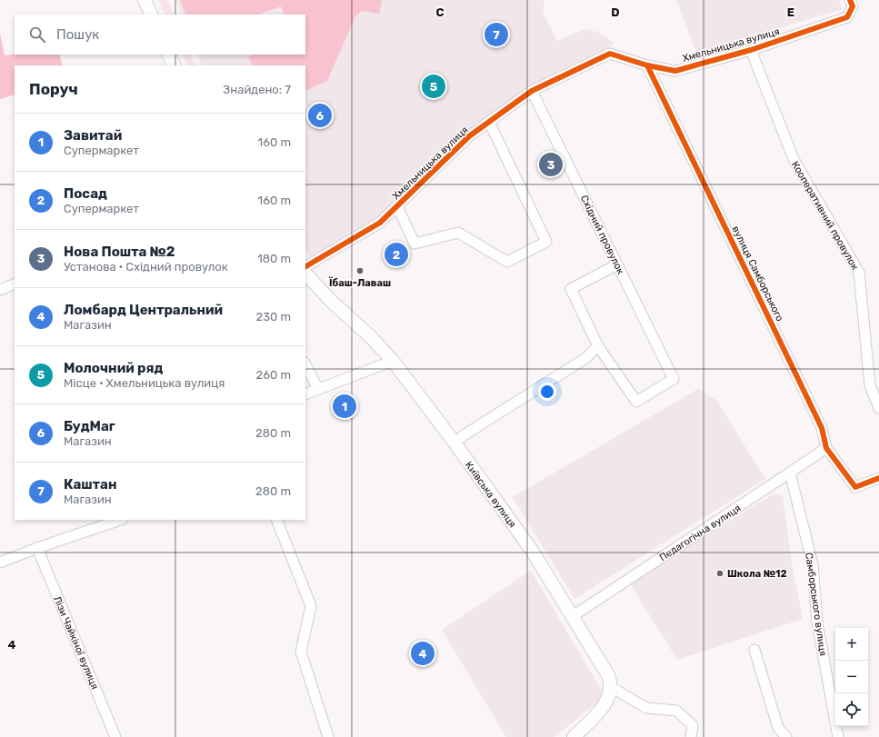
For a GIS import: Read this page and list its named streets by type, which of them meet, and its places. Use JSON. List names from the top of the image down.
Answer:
{
  "streets": {
    "main road": ["Київська вулиця"],
    "street": [
      "Хмельницька вулиця",
      "Кооперативний провулок",
      "Східний провулок",
      "вулиця Самборського",
      "Педагогічна вулиця",
      "Самборського вулиця",
      "Лізи Чайкіної вулиця"
    ]
  },
  "crossings": [
    ["Хмельницька вулиця", "Кооперативний провулок"],
    ["Хмельницька вулиця", "Східний провулок"],
    ["Хмельницька вулиця", "вулиця Самборського"],
    ["вулиця Самборського", "Педагогічна вулиця"],
    ["Київська вулиця", "Педагогічна вулиця"],
    ["Педагогічна вулиця", "Самборського вулиця"]
  ],
  "places": ["Їбаш-Лаваш", "Школа №12"],
  "page": {
    "search": "Пошук",
    "pins": [
      "7",
      "5",
      "6",
      "3",
      "2",
      "1",
      "4"
    ],
    "heading": ["Поруч", "Знайдено: 7"],
    "list": [
      {
        "mark": "1",
        "name": "Завитай",
        "note": "Супермаркет",
        "value": "160 m"
      },
      {
        "mark": "2",
        "name": "Посад",
        "note": "Супермаркет",
        "value": "160 m"
      },
      {
        "mark": "3",
        "name": "Нова Пошта №2",
        "note": "Установа · Східний провулок",
        "value": "180 m"
      },
      {
        "mark": "4",
        "name": "Ломбард Центральний",
        "note": "Магазин",
        "value": "230 m"
      },
      {
        "mark": "5",
        "name": "Молочний ряд",
        "note": "Місце · Хмельницька вулиця",
        "value": "260 m"
      },
      {
        "mark": "6",
        "name": "БудМаг",
        "note": "Магазин",
        "value": "280 m"
      },
      {
        "mark": "7",
        "name": "Каштан",
        "note": "Магазин",
        "value": "280 m"
      }
    ],
    "map_buttons": ["+", "−"]
  },
  "grid": {
    "columns": ["C", "D", "E"],
    "rows": ["4"]
  }
}
